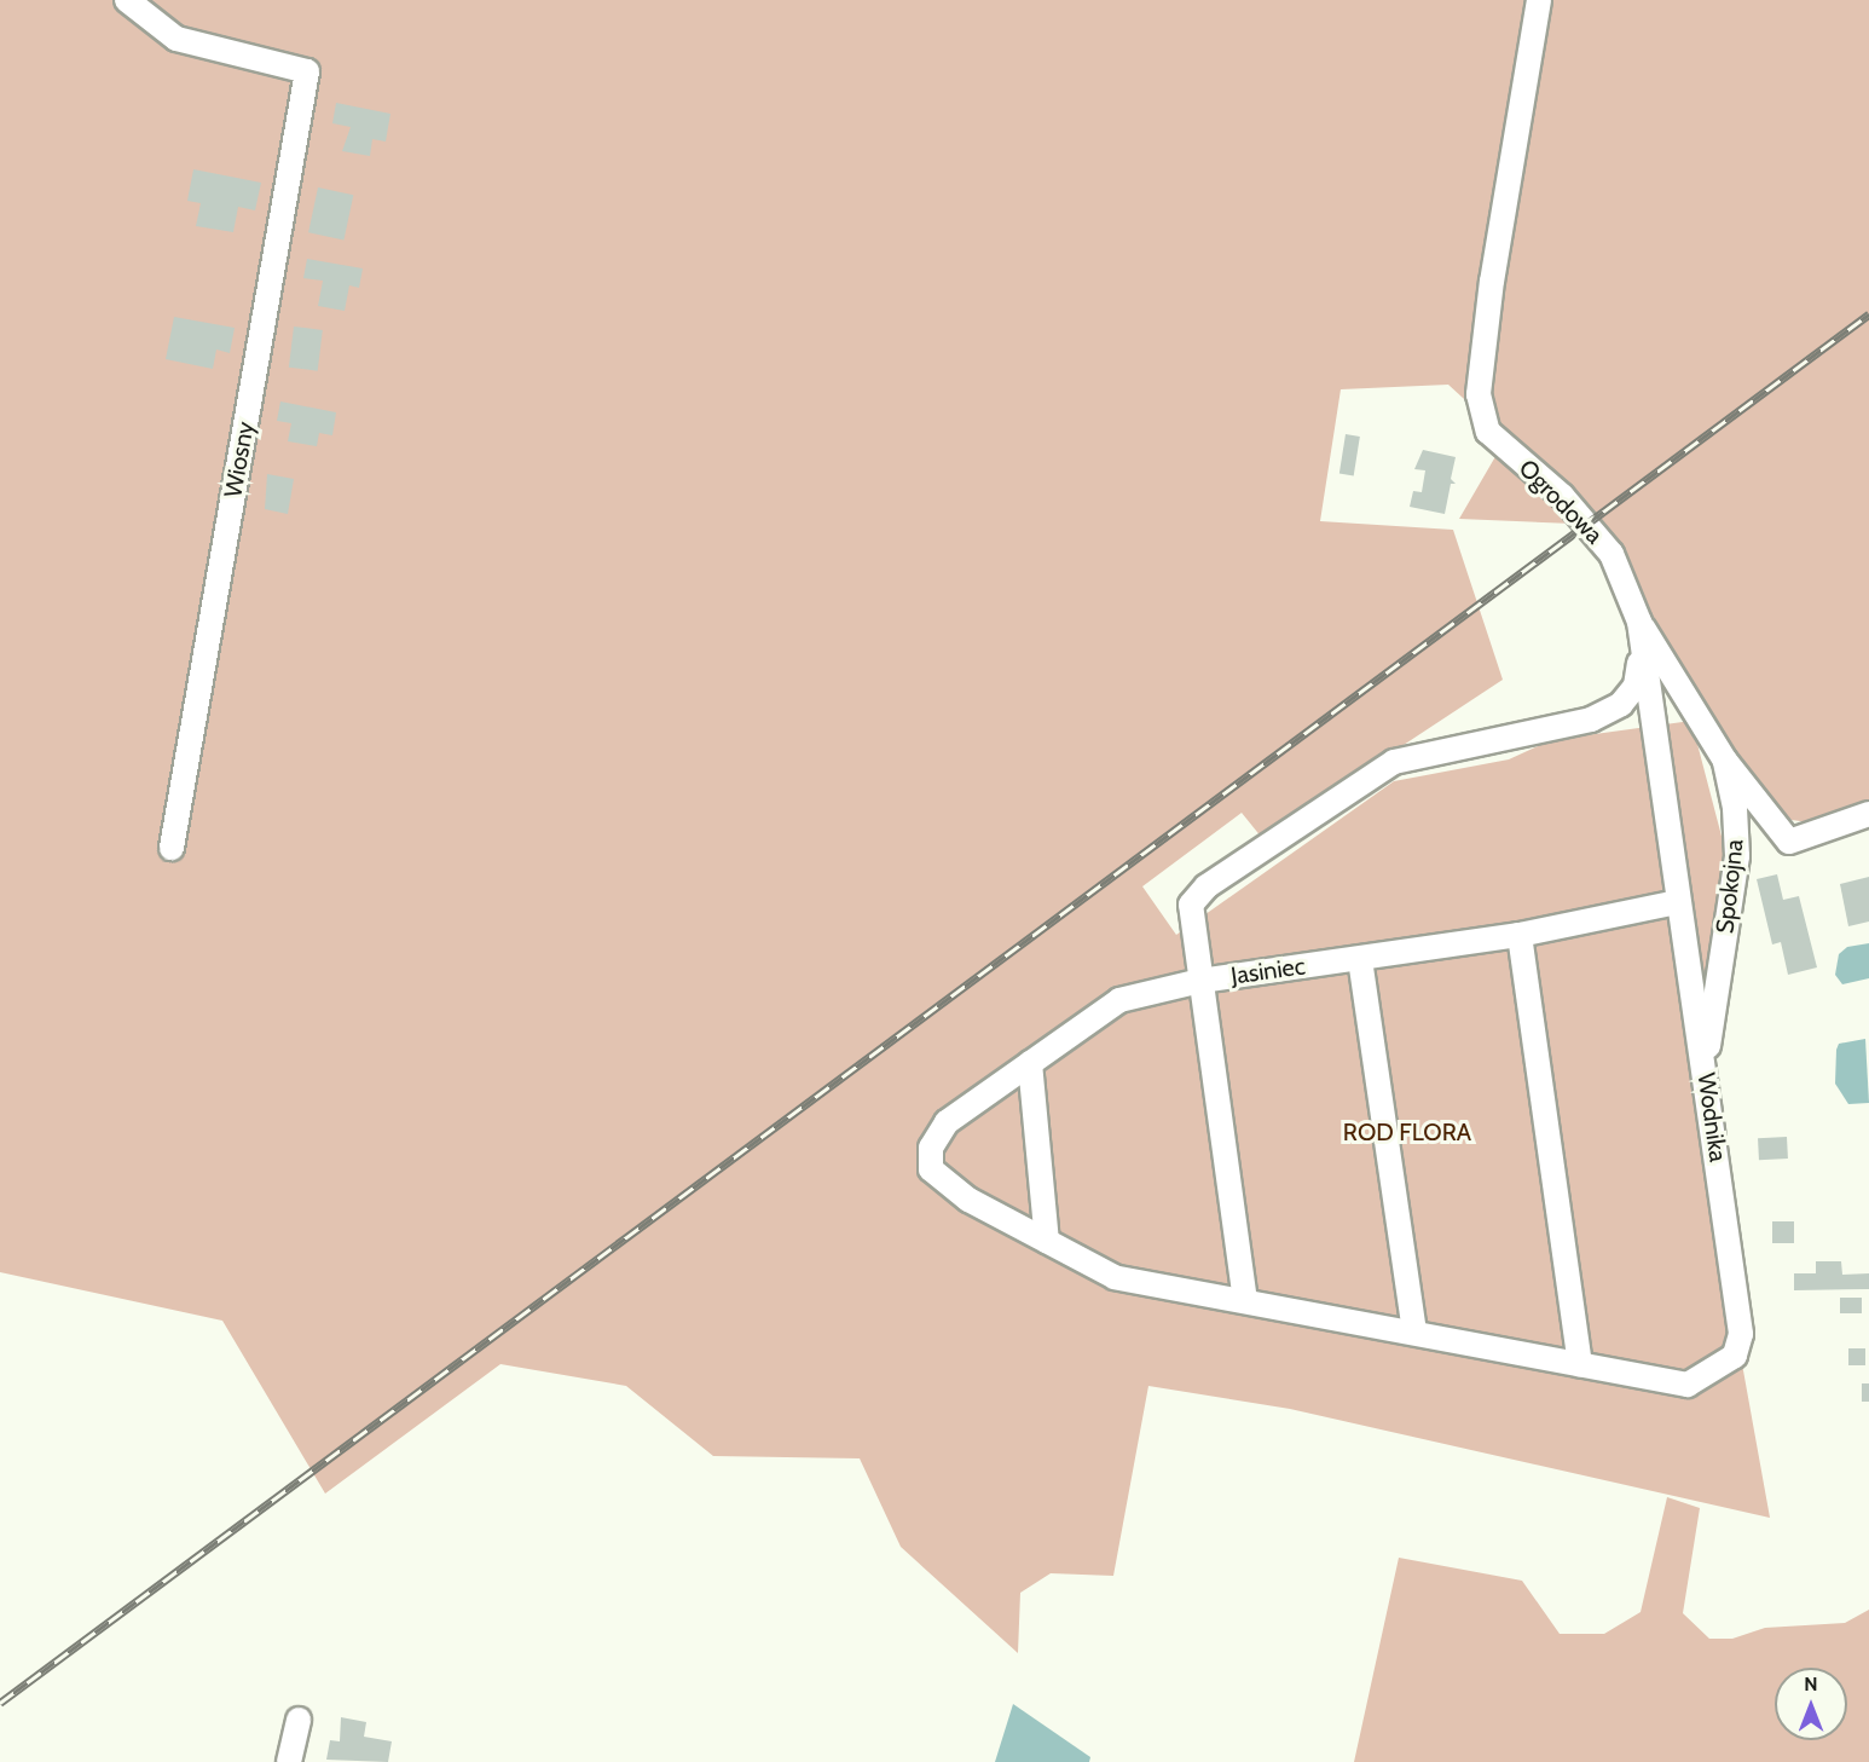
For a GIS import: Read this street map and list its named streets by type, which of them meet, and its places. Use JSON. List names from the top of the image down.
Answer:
{
  "streets": {
    "street": [
      "Wiosny",
      "Ogrodowa",
      "Spokojna",
      "Jasiniec",
      "Wodnika"
    ]
  },
  "crossings": [
    ["Ogrodowa", "Jasiniec"],
    ["Ogrodowa", "Wodnika"],
    ["Spokojna", "Wodnika"],
    ["Jasiniec", "Wodnika"]
  ],
  "parks": ["ROD FLORA"],
  "north": "top"
}
